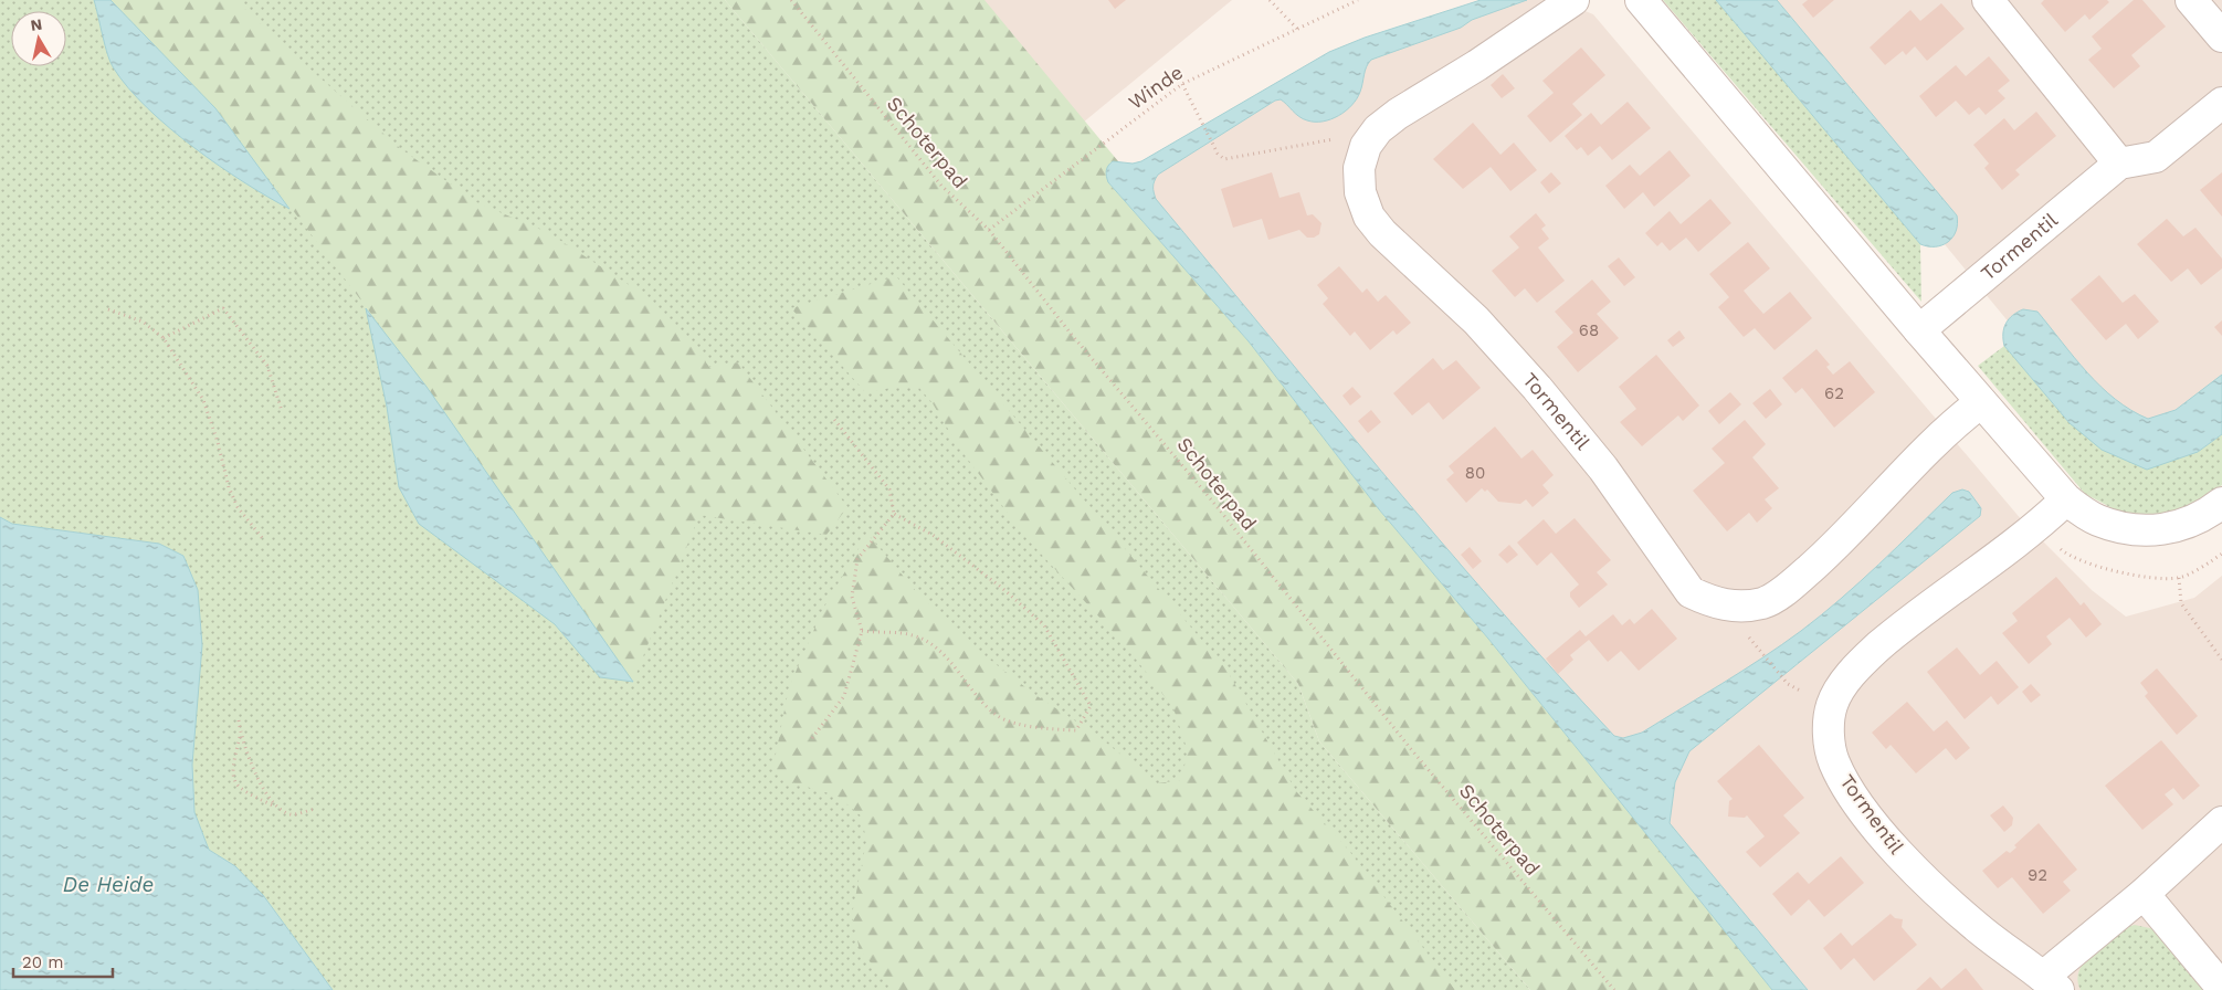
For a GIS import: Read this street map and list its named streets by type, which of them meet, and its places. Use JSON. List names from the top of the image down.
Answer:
{
  "streets": {
    "street": ["Tormentil"],
    "path": ["Winde", "Schoterpad"]
  },
  "crossings": [
    ["Winde", "Schoterpad"]
  ],
  "water": ["De Heide"],
  "house_numbers": [
    "68",
    "62",
    "80",
    "92"
  ],
  "scale_bar": "20 m",
  "north": "top"
}
